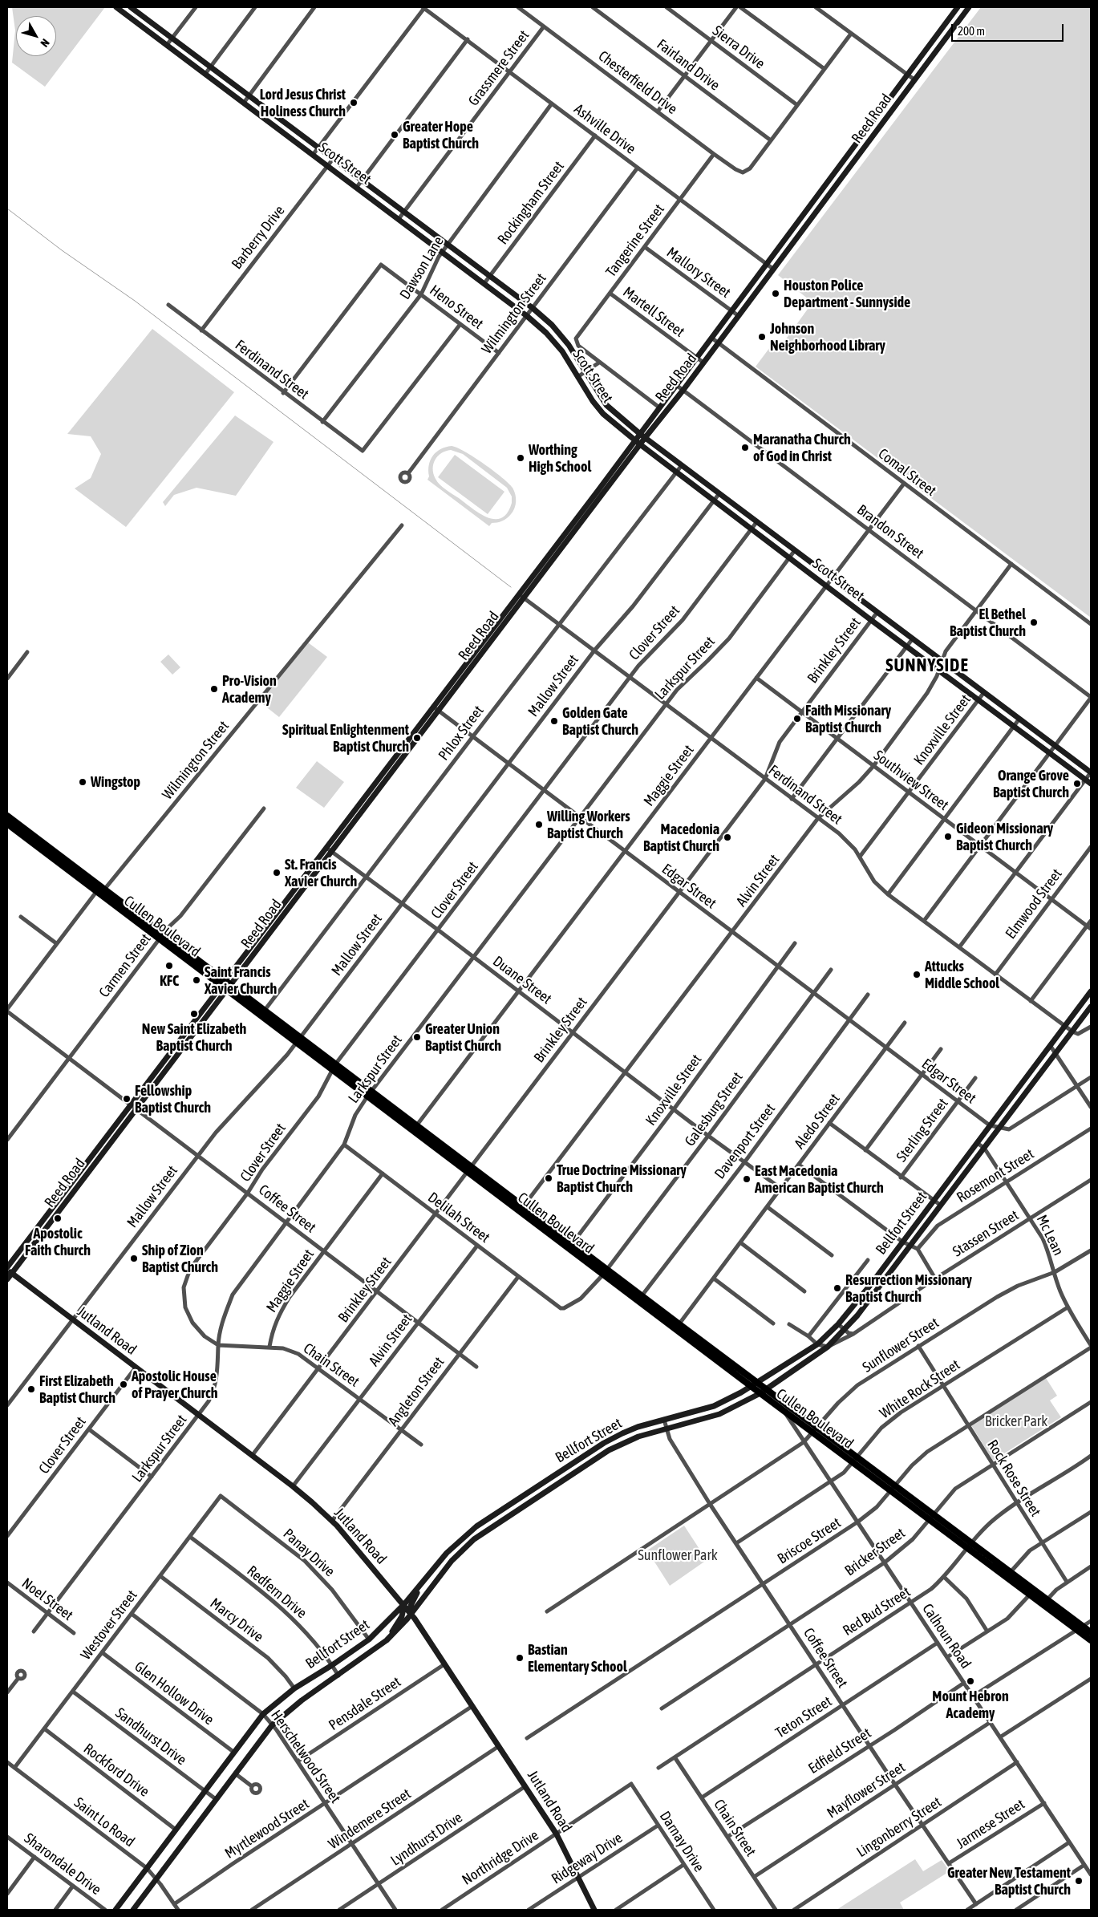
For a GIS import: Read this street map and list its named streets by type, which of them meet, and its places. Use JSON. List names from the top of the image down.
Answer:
{
  "streets": {
    "main road": [
      "Reed Road",
      "Scott Street",
      "Cullen Boulevard",
      "Bellfort Street",
      "Jutland Road"
    ],
    "street": [
      "Sierra Drive",
      "Fairland Drive",
      "Grassmere Street",
      "Chesterfield Drive",
      "Ashville Drive",
      "Rockingham Street",
      "Barberry Drive",
      "Tangerine Street",
      "Dawson Lane",
      "Mallory Street",
      "Heno Street",
      "Martell Street",
      "Wilmington Street",
      "Ferdinand Street",
      "Comal Street",
      "Brandon Street",
      "Clover Street",
      "Brinkley Street",
      "Larkspur Street",
      "Mallow Street",
      "Knoxville Street",
      "Phlox Street",
      "Maggie Street",
      "Southview Street",
      "Alvin Street",
      "Edgar Street",
      "Elmwood Street",
      "Carmen Street",
      "Duane Street",
      "Galesburg Street",
      "Aledo Street",
      "Sterling Street",
      "Davenport Street",
      "Rosemont Street",
      "Coffee Street",
      "Delilah Street",
      "Stassen Street",
      "Mc Lean",
      "Sunflower Street",
      "Chain Street",
      "White Rock Street",
      "Angleton Street",
      "Rock Rose Street",
      "Briscoe Street",
      "Bricker Street",
      "Panay Drive",
      "Redfern Drive",
      "Noel Street",
      "Red Bud Street",
      "Marcy Drive",
      "Westover Street",
      "Calhoun Road",
      "Glen Hollow Drive",
      "Pensdale Street",
      "Teton Street",
      "Sandhurst Drive",
      "Edfield Street",
      "Herschelwood Street",
      "Rockford Drive",
      "Mayflower Street",
      "Windemere Street",
      "Saint Lo Road",
      "Jarmese Street",
      "Lingonberry Street",
      "Myrtlewood Street",
      "Lyndhurst Drive",
      "Darnay Drive",
      "Northridge Drive",
      "Ridgeway Drive",
      "Sharondale Drive"
    ]
  },
  "crossings": [
    ["Fairland Drive", "Chesterfield Drive"],
    ["Grassmere Street", "Chesterfield Drive"],
    ["Grassmere Street", "Ashville Drive"],
    ["Grassmere Street", "Scott Street"],
    ["Chesterfield Drive", "Tangerine Street"],
    ["Reed Road", "Ashville Drive"],
    ["Reed Road", "Scott Street"],
    ["Reed Road", "Mallory Street"],
    ["Reed Road", "Martell Street"],
    ["Reed Road", "Ferdinand Street"],
    ["Reed Road", "Comal Street"],
    ["Reed Road", "Brandon Street"],
    ["Reed Road", "Edgar Street"],
    ["Reed Road", "Cullen Boulevard"],
    ["Reed Road", "Duane Street"],
    ["Reed Road", "Coffee Street"],
    ["Reed Road", "Jutland Road"],
    ["Ashville Drive", "Rockingham Street"],
    ["Ashville Drive", "Tangerine Street"],
    ["Ashville Drive", "Dawson Lane"],
    ["Ashville Drive", "Wilmington Street"],
    ["Scott Street", "Rockingham Street"],
    ["Scott Street", "Barberry Drive"],
    ["Scott Street", "Dawson Lane"],
    ["Scott Street", "Wilmington Street"],
    ["Scott Street", "Clover Street"],
    ["Scott Street", "Brinkley Street"],
    ["Scott Street", "Larkspur Street"],
    ["Scott Street", "Mallow Street"],
    ["Scott Street", "Knoxville Street"],
    ["Scott Street", "Phlox Street"],
    ["Scott Street", "Maggie Street"],
    ["Scott Street", "Alvin Street"],
    ["Barberry Drive", "Ferdinand Street"],
    ["Tangerine Street", "Mallory Street"],
    ["Tangerine Street", "Martell Street"],
    ["Dawson Lane", "Heno Street"],
    ["Dawson Lane", "Ferdinand Street"],
    ["Heno Street", "Wilmington Street"],
    ["Heno Street", "Ferdinand Street"],
    ["Wilmington Street", "Cullen Boulevard"],
    ["Ferdinand Street", "Clover Street"],
    ["Ferdinand Street", "Brinkley Street"],
    ["Ferdinand Street", "Larkspur Street"],
    ["Ferdinand Street", "Mallow Street"],
    ["Ferdinand Street", "Knoxville Street"],
    ["Ferdinand Street", "Phlox Street"],
    ["Ferdinand Street", "Maggie Street"],
    ["Ferdinand Street", "Alvin Street"],
    ["Ferdinand Street", "Elmwood Street"],
    ["Ferdinand Street", "Bellfort Street"],
    ["Comal Street", "Maggie Street"],
    ["Comal Street", "Alvin Street"],
    ["Brandon Street", "Maggie Street"],
    ["Brandon Street", "Alvin Street"],
    ["Clover Street", "Larkspur Street"],
    ["Clover Street", "Edgar Street"],
    ["Clover Street", "Cullen Boulevard"],
    ["Clover Street", "Duane Street"],
    ["Clover Street", "Coffee Street"],
    ["Clover Street", "Jutland Road"],
    ["Clover Street", "Chain Street"],
    ["Brinkley Street", "Southview Street"],
    ["Brinkley Street", "Edgar Street"],
    ["Brinkley Street", "Cullen Boulevard"],
    ["Brinkley Street", "Duane Street"],
    ["Brinkley Street", "Coffee Street"],
    ["Brinkley Street", "Delilah Street"],
    ["Brinkley Street", "Jutland Road"],
    ["Brinkley Street", "Chain Street"],
    ["Larkspur Street", "Edgar Street"],
    ["Larkspur Street", "Cullen Boulevard"],
    ["Larkspur Street", "Duane Street"],
    ["Larkspur Street", "Coffee Street"],
    ["Larkspur Street", "Delilah Street"],
    ["Larkspur Street", "Jutland Road"],
    ["Larkspur Street", "Chain Street"],
    ["Larkspur Street", "Noel Street"],
    ["Mallow Street", "Edgar Street"],
    ["Mallow Street", "Cullen Boulevard"],
    ["Mallow Street", "Duane Street"],
    ["Mallow Street", "Coffee Street"],
    ["Mallow Street", "Jutland Road"],
    ["Knoxville Street", "Southview Street"],
    ["Knoxville Street", "Edgar Street"],
    ["Knoxville Street", "Cullen Boulevard"],
    ["Knoxville Street", "Duane Street"],
    ["Phlox Street", "Edgar Street"],
    ["Phlox Street", "Cullen Boulevard"],
    ["Phlox Street", "Duane Street"],
    ["Maggie Street", "Southview Street"],
    ["Maggie Street", "Edgar Street"],
    ["Maggie Street", "Cullen Boulevard"],
    ["Maggie Street", "Duane Street"],
    ["Maggie Street", "Coffee Street"],
    ["Maggie Street", "Delilah Street"],
    ["Maggie Street", "Chain Street"],
    ["Southview Street", "Alvin Street"],
    ["Southview Street", "Elmwood Street"],
    ["Alvin Street", "Edgar Street"],
    ["Alvin Street", "Cullen Boulevard"],
    ["Alvin Street", "Duane Street"],
    ["Alvin Street", "Coffee Street"],
    ["Alvin Street", "Delilah Street"],
    ["Alvin Street", "Jutland Road"],
    ["Alvin Street", "Chain Street"],
    ["Edgar Street", "Galesburg Street"],
    ["Edgar Street", "Aledo Street"],
    ["Edgar Street", "Sterling Street"],
    ["Edgar Street", "Davenport Street"],
    ["Edgar Street", "Bellfort Street"],
    ["Cullen Boulevard", "Carmen Street"],
    ["Cullen Boulevard", "Galesburg Street"],
    ["Cullen Boulevard", "Aledo Street"],
    ["Cullen Boulevard", "Davenport Street"],
    ["Cullen Boulevard", "Bellfort Street"],
    ["Cullen Boulevard", "Sunflower Street"],
    ["Cullen Boulevard", "White Rock Street"],
    ["Cullen Boulevard", "Briscoe Street"],
    ["Cullen Boulevard", "Bricker Street"],
    ["Cullen Boulevard", "Red Bud Street"],
    ["Cullen Boulevard", "Calhoun Road"],
    ["Carmen Street", "Coffee Street"],
    ["Duane Street", "Galesburg Street"],
    ["Duane Street", "Aledo Street"],
    ["Duane Street", "Davenport Street"],
    ["Galesburg Street", "Delilah Street"],
    ["Rosemont Street", "Mc Lean"],
    ["Coffee Street", "Bellfort Street"],
    ["Coffee Street", "White Rock Street"],
    ["Coffee Street", "Angleton Street"],
    ["Coffee Street", "Briscoe Street"],
    ["Coffee Street", "Bricker Street"],
    ["Coffee Street", "Red Bud Street"],
    ["Coffee Street", "Teton Street"],
    ["Coffee Street", "Edfield Street"],
    ["Coffee Street", "Mayflower Street"],
    ["Coffee Street", "Jarmese Street"],
    ["Coffee Street", "Lingonberry Street"],
    ["Delilah Street", "Angleton Street"],
    ["Bellfort Street", "Stassen Street"],
    ["Bellfort Street", "Mc Lean"],
    ["Bellfort Street", "Jutland Road"],
    ["Bellfort Street", "Panay Drive"],
    ["Bellfort Street", "Redfern Drive"],
    ["Bellfort Street", "Marcy Drive"],
    ["Bellfort Street", "Glen Hollow Drive"],
    ["Bellfort Street", "Sandhurst Drive"],
    ["Bellfort Street", "Herschelwood Street"],
    ["Bellfort Street", "Rockford Drive"],
    ["Bellfort Street", "Saint Lo Road"],
    ["Stassen Street", "Mc Lean"],
    ["Mc Lean", "Sunflower Street"],
    ["Mc Lean", "White Rock Street"],
    ["Mc Lean", "Briscoe Street"],
    ["Jutland Road", "Angleton Street"],
    ["Jutland Road", "Pensdale Street"],
    ["Jutland Road", "Windemere Street"],
    ["Jutland Road", "Myrtlewood Street"],
    ["Jutland Road", "Lyndhurst Drive"],
    ["Jutland Road", "Northridge Drive"],
    ["Jutland Road", "Ridgeway Drive"],
    ["Sunflower Street", "Rock Rose Street"],
    ["Sunflower Street", "Calhoun Road"],
    ["Chain Street", "Angleton Street"],
    ["Chain Street", "Red Bud Street"],
    ["Chain Street", "Teton Street"],
    ["Chain Street", "Edfield Street"],
    ["Chain Street", "Mayflower Street"],
    ["White Rock Street", "Rock Rose Street"],
    ["White Rock Street", "Calhoun Road"],
    ["Rock Rose Street", "Briscoe Street"],
    ["Rock Rose Street", "Bricker Street"],
    ["Rock Rose Street", "Red Bud Street"],
    ["Briscoe Street", "Calhoun Road"],
    ["Bricker Street", "Calhoun Road"],
    ["Panay Drive", "Westover Street"],
    ["Redfern Drive", "Westover Street"],
    ["Red Bud Street", "Calhoun Road"],
    ["Marcy Drive", "Westover Street"],
    ["Westover Street", "Glen Hollow Drive"],
    ["Westover Street", "Sandhurst Drive"],
    ["Westover Street", "Herschelwood Street"],
    ["Westover Street", "Rockford Drive"],
    ["Westover Street", "Saint Lo Road"],
    ["Calhoun Road", "Teton Street"],
    ["Calhoun Road", "Edfield Street"],
    ["Calhoun Road", "Mayflower Street"],
    ["Calhoun Road", "Jarmese Street"],
    ["Calhoun Road", "Lingonberry Street"],
    ["Pensdale Street", "Herschelwood Street"],
    ["Herschelwood Street", "Windemere Street"],
    ["Herschelwood Street", "Myrtlewood Street"],
    ["Herschelwood Street", "Lyndhurst Drive"],
    ["Saint Lo Road", "Myrtlewood Street"],
    ["Darnay Drive", "Northridge Drive"],
    ["Darnay Drive", "Ridgeway Drive"]
  ],
  "districts": ["SUNNYSIDE"],
  "parks": ["Bricker Park", "Sunflower Park"],
  "places": [
    "Lord Jesus Christ Holiness Church",
    "Greater Hope Baptist Church",
    "Houston Police Department - Sunnyside",
    "Johnson Neighborhood Library",
    "Maranatha Church of God in Christ",
    "Worthing High School",
    "El Bethel Baptist Church",
    "Pro-Vision Academy",
    "Faith Missionary Baptist Church",
    "Golden Gate Baptist Church",
    "Spiritual Enlightenment Baptist Church",
    "Wingstop",
    "Orange Grove Baptist Church",
    "Willing Workers Baptist Church",
    "Gideon Missionary Baptist Church",
    "Macedonia Baptist Church",
    "St. Francis Xavier Church",
    "KFC",
    "Attucks Middle School",
    "Saint Francis Xavier Church",
    "New Saint Elizabeth Baptist Church",
    "Greater Union Baptist Church",
    "Fellowship Baptist Church",
    "True Doctrine Missionary Baptist Church",
    "East Macedonia American Baptist Church",
    "Apostolic Faith Church",
    "Ship of Zion Baptist Church",
    "Resurrection Missionary Baptist Church",
    "Apostolic House of Prayer Church",
    "First Elizabeth Baptist Church",
    "Bastian Elementary School",
    "Mount Hebron Academy",
    "Greater New Testament Baptist Church"
  ],
  "scale_bar": "200 m",
  "north": "bottom right"
}
